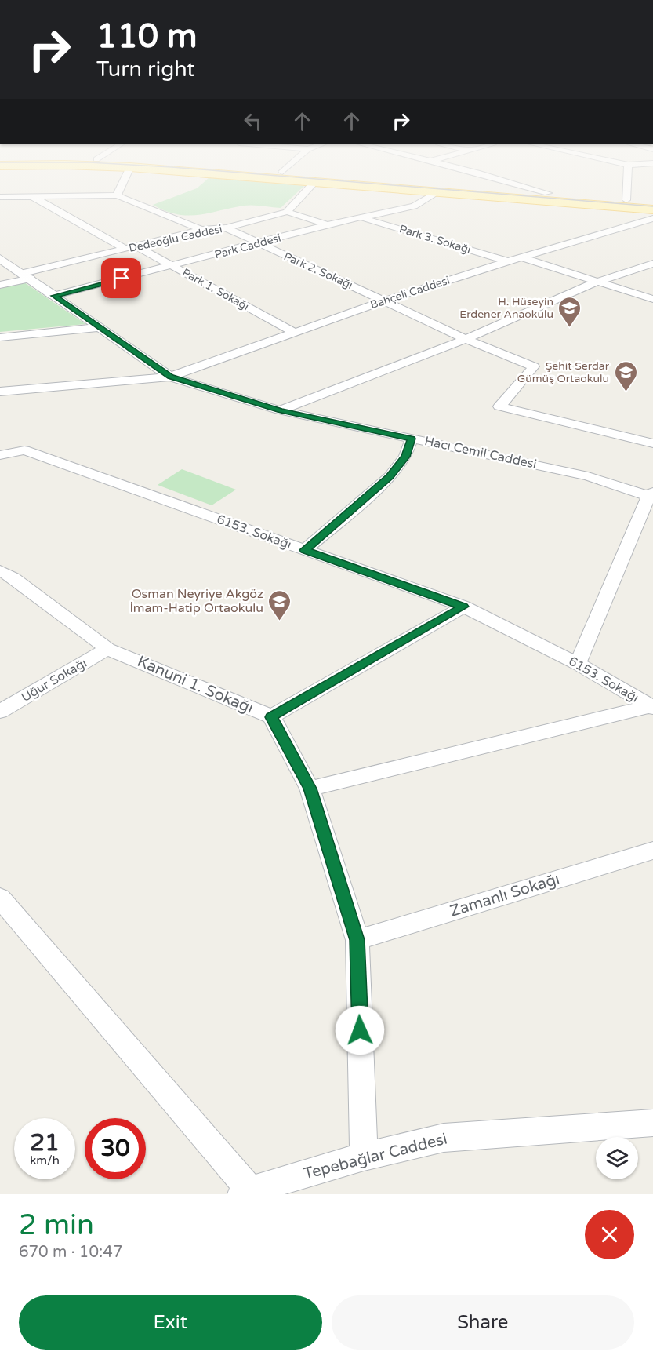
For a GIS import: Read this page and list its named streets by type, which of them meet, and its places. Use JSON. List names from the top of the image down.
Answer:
{
  "streets": {
    "street": [
      "Dedeoğlu Caddesi",
      "Park 3. Sokağı",
      "Park Caddesi",
      "Park 2. Sokağı",
      "Park 1. Sokağı",
      "Bahçeli Caddesi",
      "Hacı Cemil Caddesi",
      "6153. Sokağı",
      "Uğur Sokağı",
      "Kanuni 1. Sokağı",
      "Zamanlı Sokağı",
      "Tepebağlar Caddesi"
    ]
  },
  "crossings": [
    ["Dedeoğlu Caddesi", "Park 2. Sokağı"],
    ["Dedeoğlu Caddesi", "Park 1. Sokağı"],
    ["Park 3. Sokağı", "Park Caddesi"],
    ["Park 3. Sokağı", "Bahçeli Caddesi"],
    ["Park Caddesi", "Park 2. Sokağı"],
    ["Park Caddesi", "Park 1. Sokağı"],
    ["Park 2. Sokağı", "Bahçeli Caddesi"],
    ["Park 1. Sokağı", "Bahçeli Caddesi"],
    ["Bahçeli Caddesi", "Hacı Cemil Caddesi"],
    ["Uğur Sokağı", "Kanuni 1. Sokağı"]
  ],
  "places": {
    "school or university": ["H. Hüseyin Erdener Anaokulu", "Şehit Serdar Gümüş Ortaokulu", "Osman Neyriye Akgöz İmam-Hatip Ortaokulu"]
  },
  "page": {
    "turn": ["110 m", "Turn right"],
    "speed": "21 km/h",
    "limit": "30",
    "heading": ["2 min", "670 m · 10:47"],
    "buttons": ["Exit", "Share"]
  }
}
